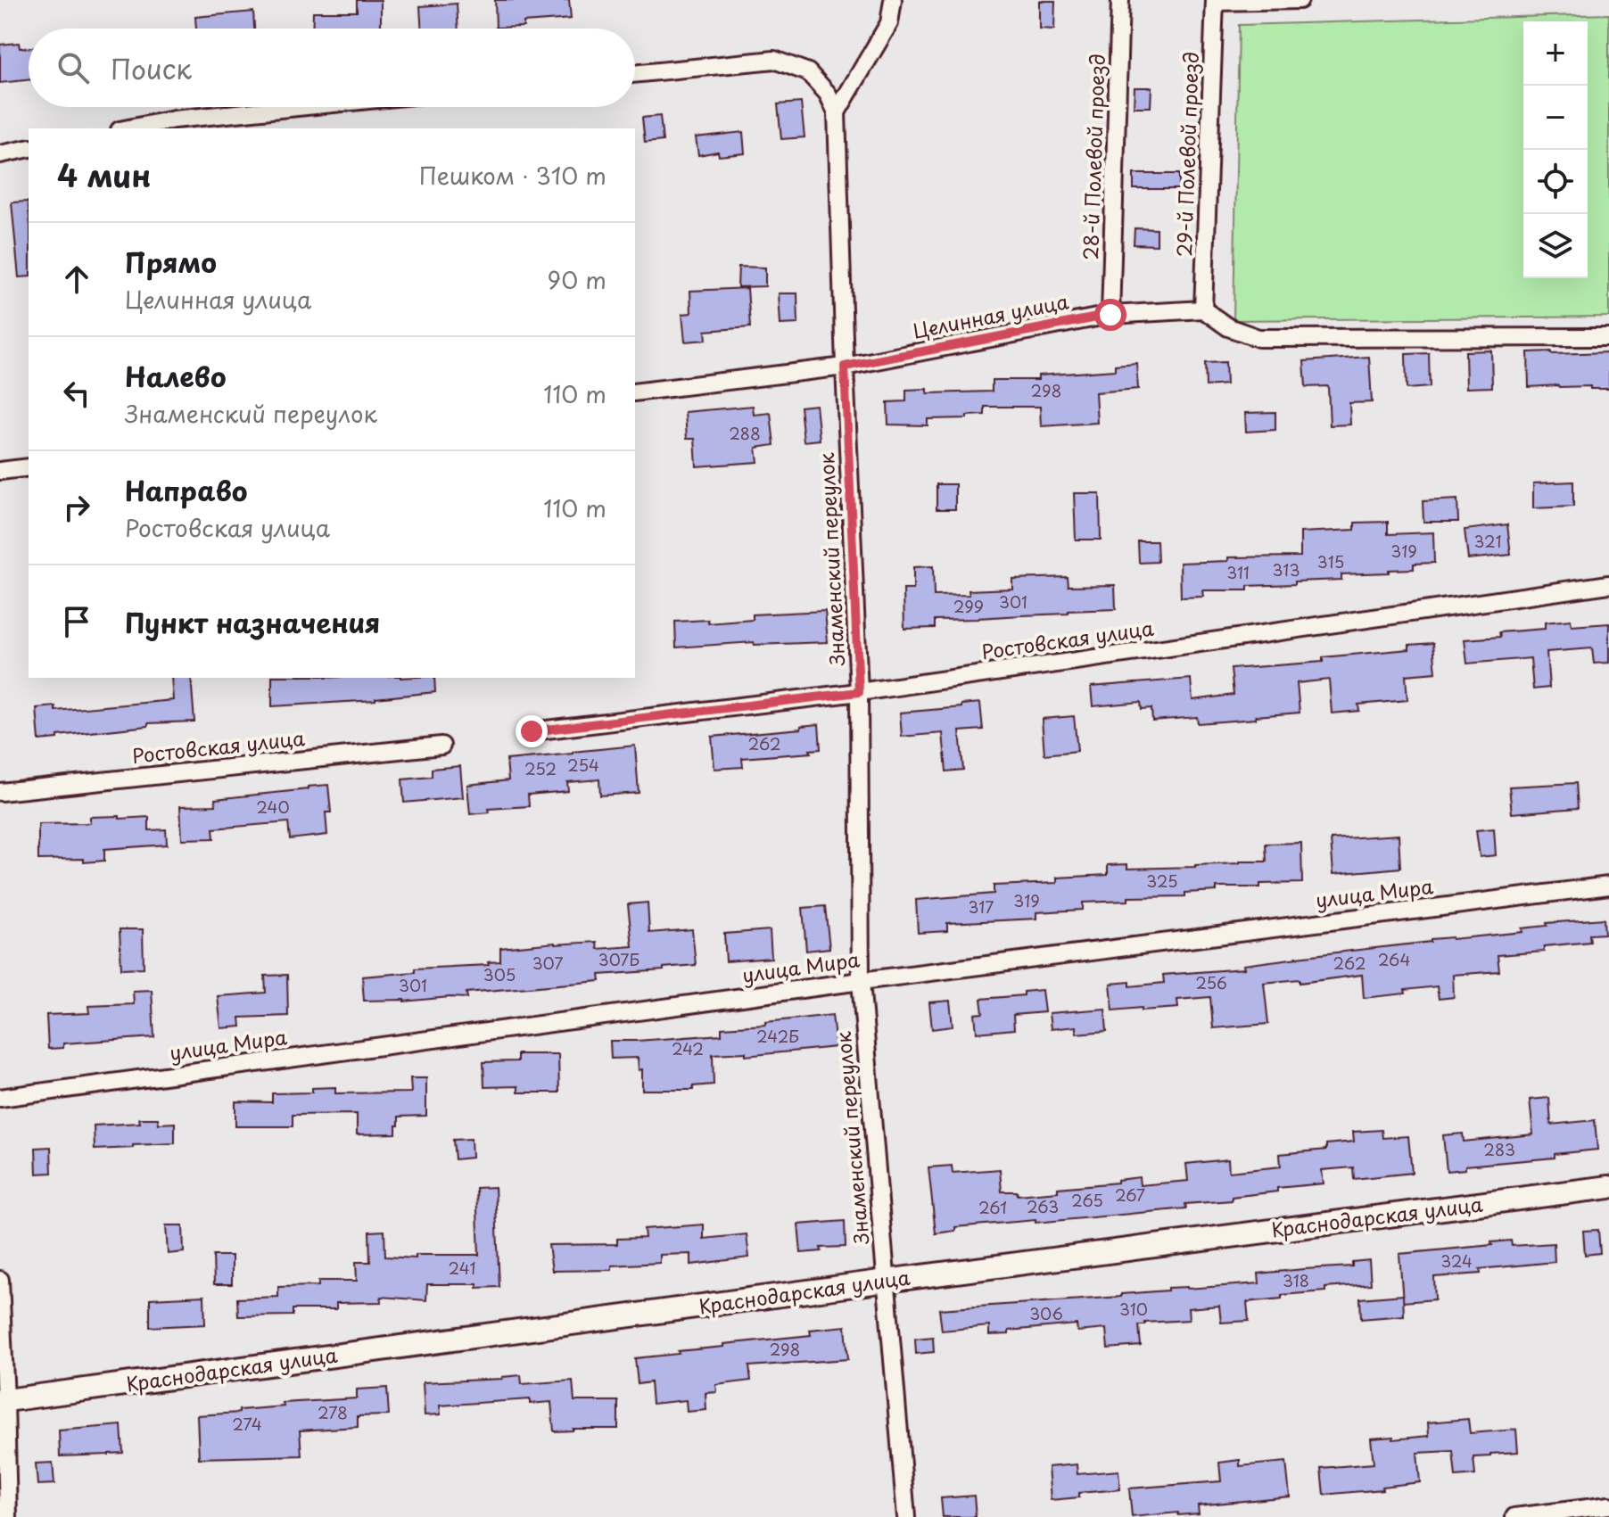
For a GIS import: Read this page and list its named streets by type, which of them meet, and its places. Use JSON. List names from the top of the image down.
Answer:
{
  "streets": {
    "street": [
      "29-й Полевой проезд",
      "28-й Полевой проезд",
      "Целинная улица",
      "Знаменский переулок",
      "Ростовская улица",
      "улица Мира",
      "Краснодарская улица"
    ]
  },
  "crossings": [
    ["29-й Полевой проезд", "Целинная улица"],
    ["28-й Полевой проезд", "Целинная улица"],
    ["Целинная улица", "Знаменский переулок"],
    ["Знаменский переулок", "Ростовская улица"],
    ["Знаменский переулок", "улица Мира"],
    ["Знаменский переулок", "Краснодарская улица"]
  ],
  "house_numbers": [
    "298",
    "288",
    "321",
    "319",
    "315",
    "313",
    "311",
    "301",
    "299",
    "262",
    "254",
    "252",
    "240",
    "325",
    "319",
    "317",
    "307Б",
    "264",
    "307",
    "262",
    "305",
    "256",
    "301",
    "242Б",
    "242",
    "283",
    "267",
    "265",
    "263",
    "261",
    "324",
    "241",
    "318",
    "310",
    "306",
    "298",
    "278",
    "274"
  ],
  "page": {
    "map_buttons": ["+", "−"],
    "search": "Поиск",
    "heading": ["4 мин", "Пешком · 310 m"],
    "list": [
      ["Прямо", "Целинная улица", "90 m"],
      ["Налево", "Знаменский переулок", "110 m"],
      ["Направо", "Ростовская улица", "110 m"],
      "Пункт назначения"
    ]
  }
}
